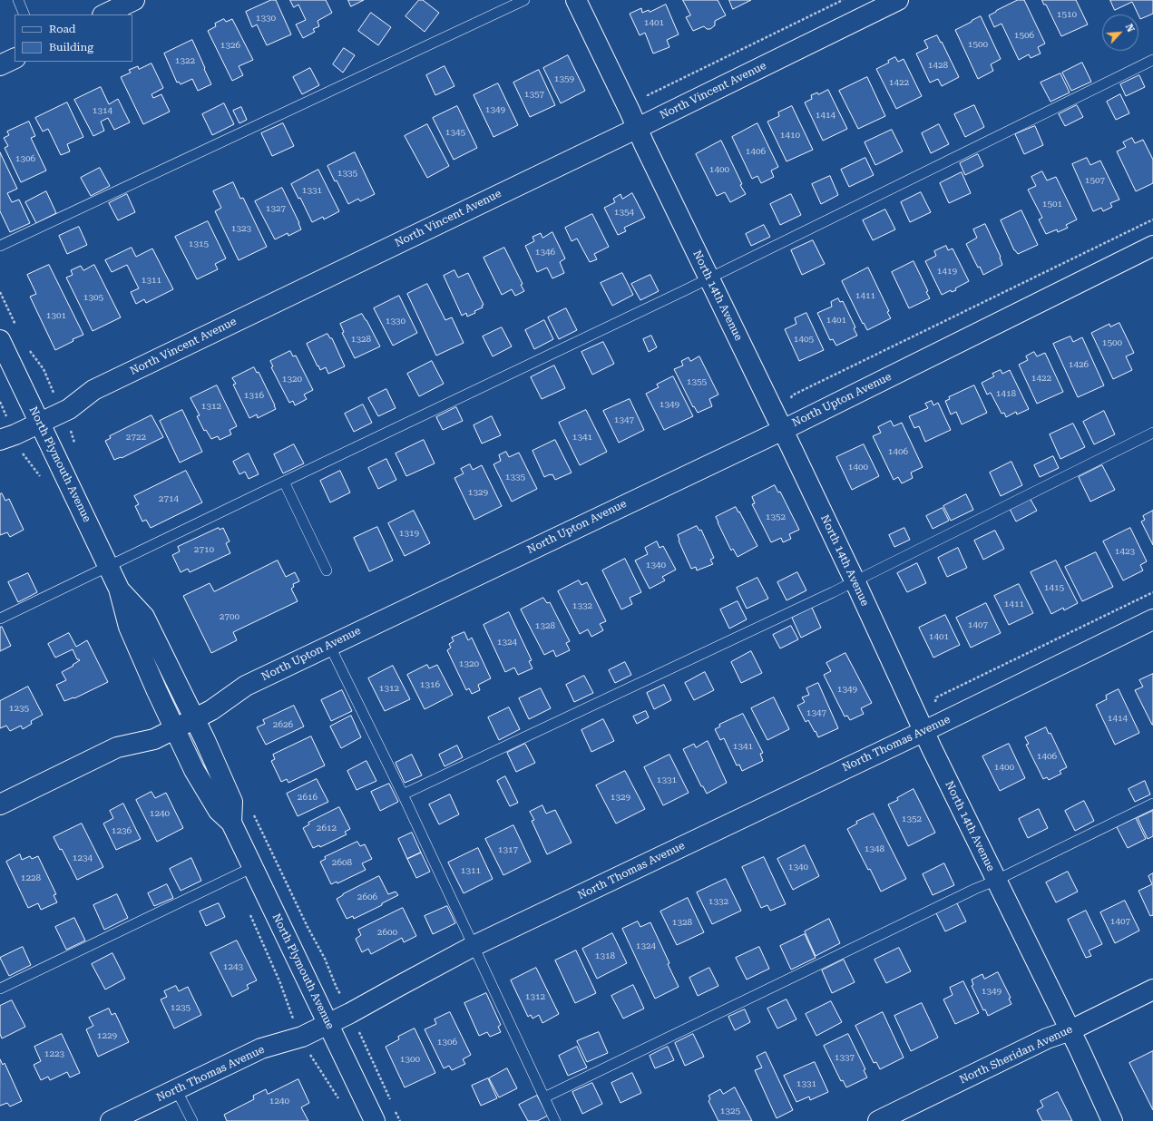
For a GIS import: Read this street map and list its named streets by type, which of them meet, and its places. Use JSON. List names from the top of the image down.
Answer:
{
  "streets": {
    "street": [
      "North Vincent Avenue",
      "North 14th Avenue",
      "North Upton Avenue",
      "North Plymouth Avenue",
      "North Thomas Avenue",
      "North Sheridan Avenue"
    ]
  },
  "crossings": [
    ["North Vincent Avenue", "North 14th Avenue"],
    ["North Vincent Avenue", "North Plymouth Avenue"],
    ["North 14th Avenue", "North Upton Avenue"],
    ["North 14th Avenue", "North Thomas Avenue"],
    ["North 14th Avenue", "North Sheridan Avenue"],
    ["North Upton Avenue", "North Plymouth Avenue"],
    ["North Plymouth Avenue", "North Thomas Avenue"]
  ],
  "house_numbers": [
    "1510",
    "1330",
    "1401",
    "1506",
    "1500",
    "1326",
    "1322",
    "1428",
    "1359",
    "1422",
    "1357",
    "1349",
    "1314",
    "1414",
    "1345",
    "1410",
    "1406",
    "1306",
    "1400",
    "1335",
    "1507",
    "1331",
    "1501",
    "1327",
    "1354",
    "1323",
    "1315",
    "1346",
    "1419",
    "1311",
    "1411",
    "1305",
    "1301",
    "1401",
    "1330",
    "1328",
    "1405",
    "1500",
    "1426",
    "1422",
    "1320",
    "1355",
    "1418",
    "1316",
    "1349",
    "1312",
    "1347",
    "2722",
    "1341",
    "1406",
    "1400",
    "1335",
    "1329",
    "2714",
    "1352",
    "1319",
    "2710",
    "1423",
    "1340",
    "1415",
    "1411",
    "1332",
    "2700",
    "1407",
    "1328",
    "1401",
    "1324",
    "1320",
    "1316",
    "1312",
    "1349",
    "1235",
    "1347",
    "1414",
    "2626",
    "1341",
    "1406",
    "1400",
    "1331",
    "2616",
    "1329",
    "1240",
    "1352",
    "2612",
    "1236",
    "1348",
    "1317",
    "1234",
    "2608",
    "1340",
    "1311",
    "1228",
    "2606",
    "1332",
    "1407",
    "1328",
    "2600",
    "1324",
    "1318",
    "1243",
    "1349",
    "1312",
    "1235",
    "1229",
    "1306",
    "1223",
    "1337",
    "1300",
    "1331",
    "1240",
    "1325"
  ],
  "legend": ["Road", "Building"],
  "north": "top right"
}
